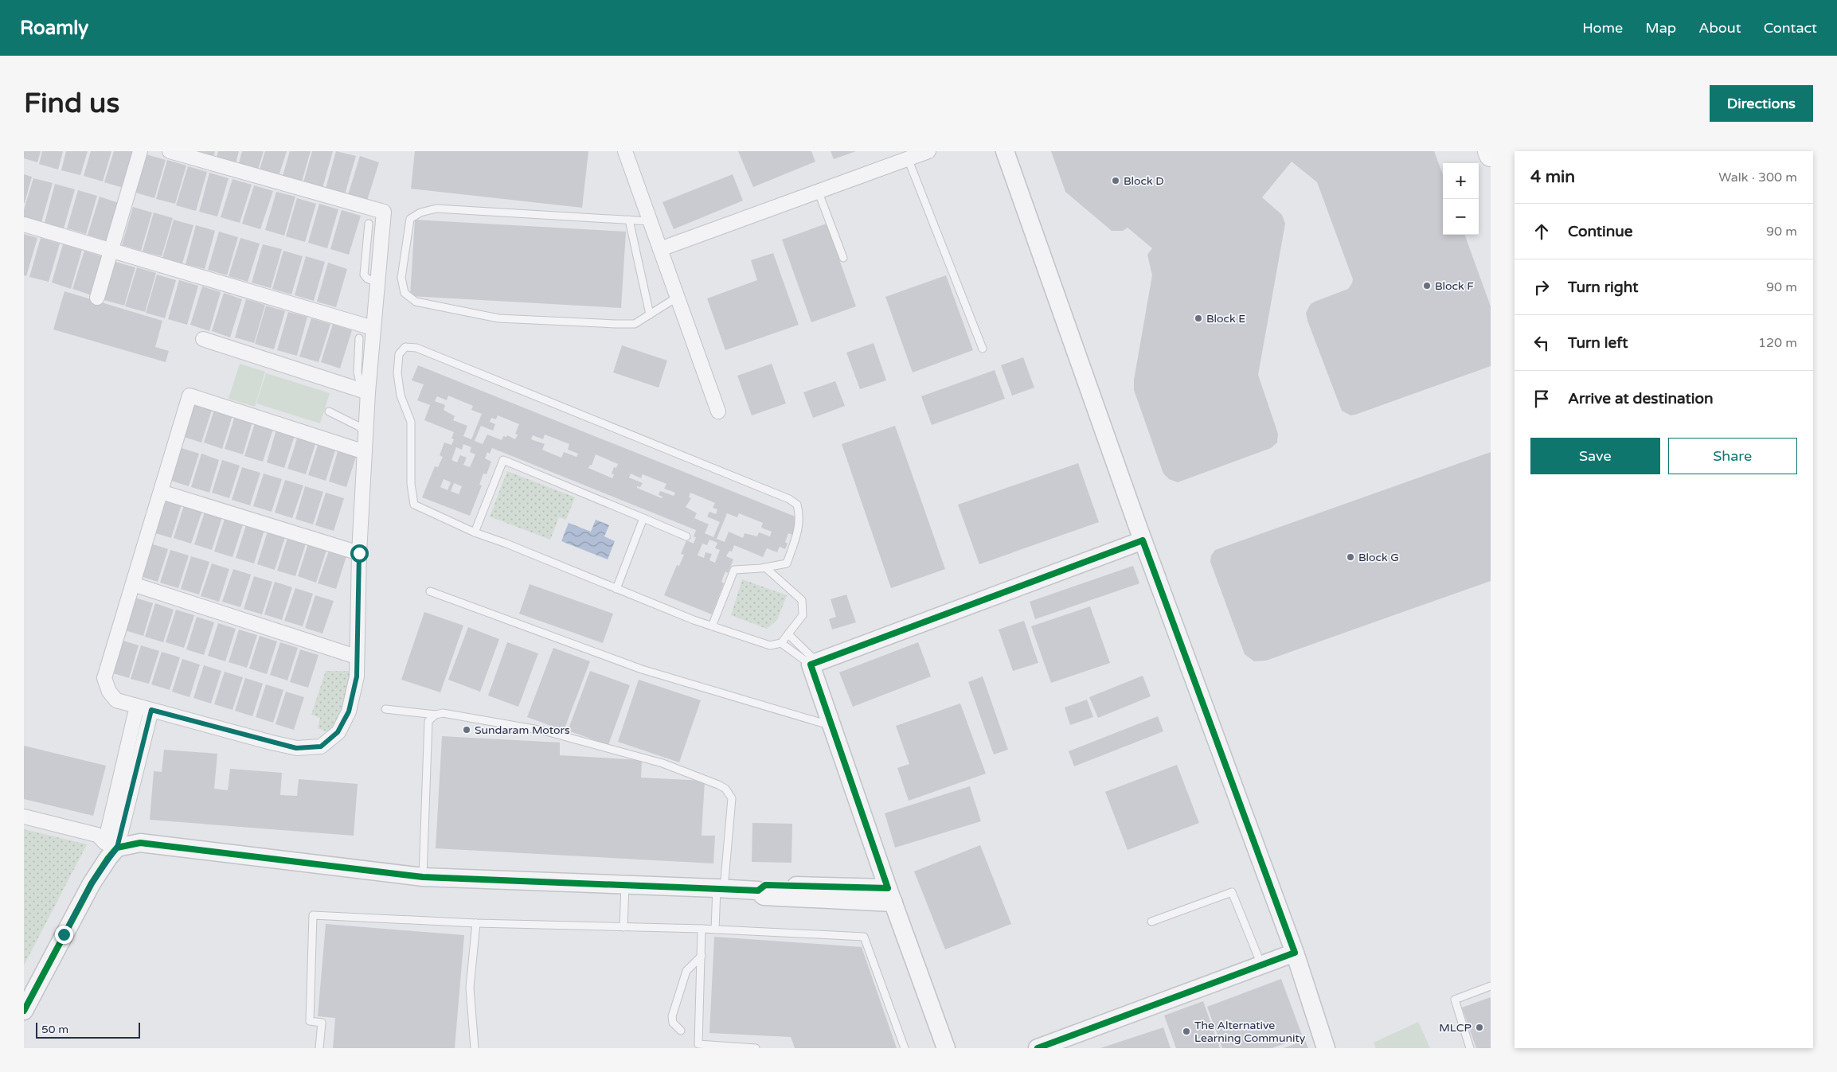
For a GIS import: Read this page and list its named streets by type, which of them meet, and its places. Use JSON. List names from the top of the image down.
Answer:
{
  "places": [
    "Block D",
    "Block F",
    "Block E",
    "Block G",
    "Sundaram Motors",
    "MLCP",
    "The Alternative Learning Community"
  ],
  "scale_bar": "50 m",
  "page": {
    "header": "Roamly",
    "nav": [
      "Home",
      "Map",
      "About",
      "Contact"
    ],
    "buttons": [
      "Directions",
      ["Save", "Share"]
    ],
    "title": "Find us",
    "heading": ["4 min", "Walk · 300 m"],
    "map_buttons": ["+", "−"],
    "list": [
      ["Continue", "90 m"],
      ["Turn right", "90 m"],
      ["Turn left", "120 m"],
      "Arrive at destination"
    ],
    "scale": "50 m"
  }
}
